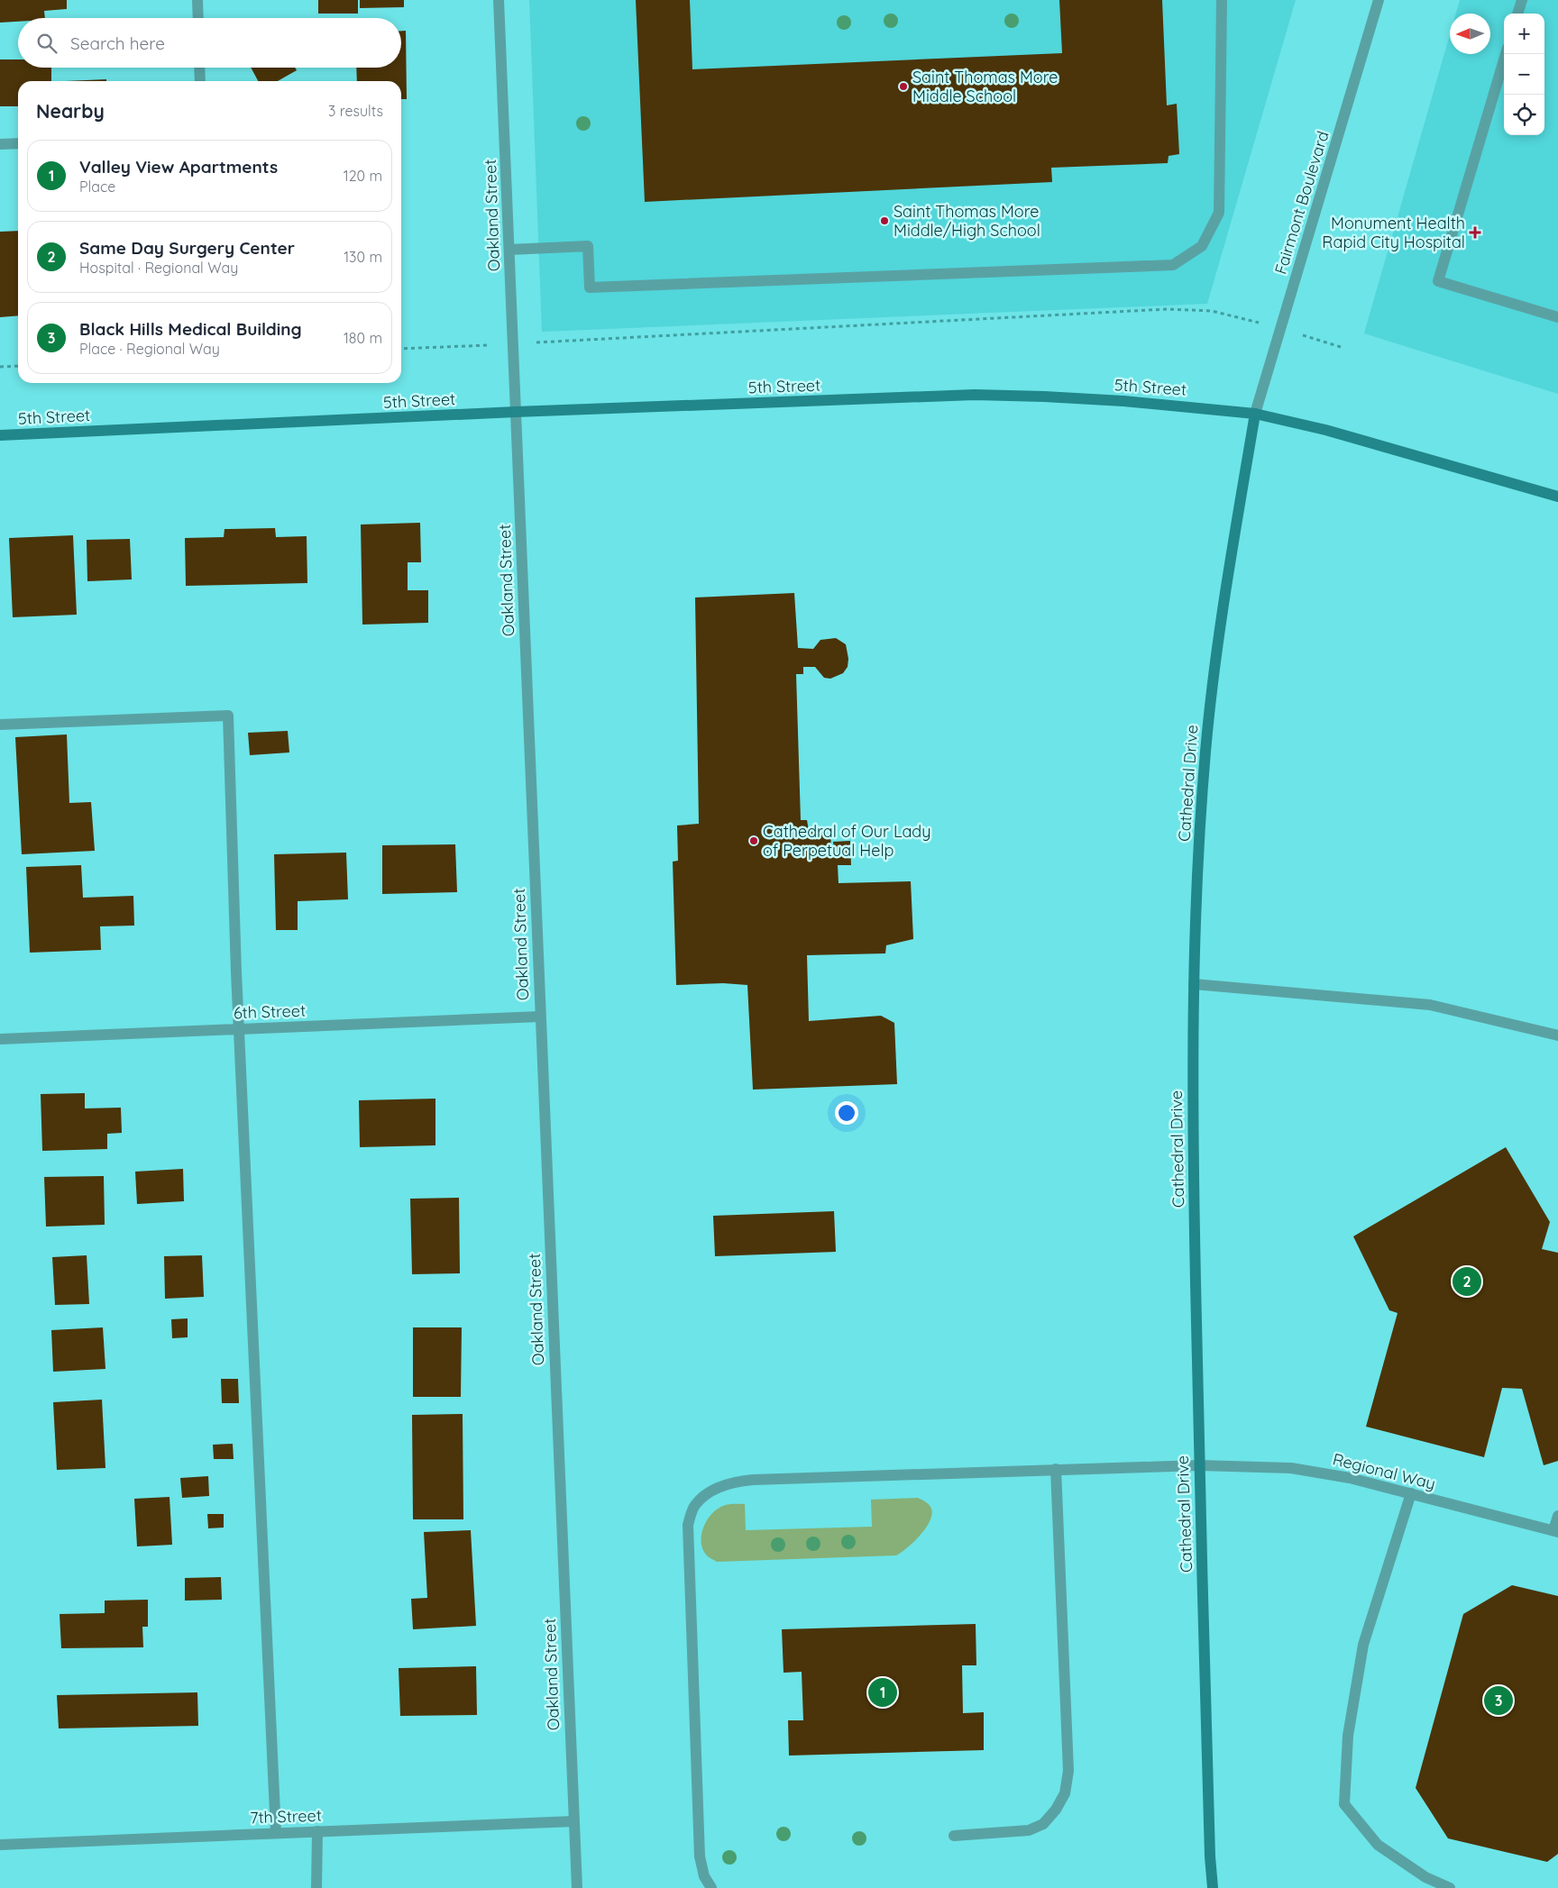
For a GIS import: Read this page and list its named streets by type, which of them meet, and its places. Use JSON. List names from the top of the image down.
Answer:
{
  "streets": {
    "main road": ["5th Street", "Cathedral Drive"],
    "street": [
      "Fairmont Boulevard",
      "Oakland Street",
      "6th Street",
      "Regional Way",
      "7th Street"
    ]
  },
  "crossings": [
    ["Fairmont Boulevard", "5th Street"],
    ["Fairmont Boulevard", "Cathedral Drive"],
    ["Oakland Street", "5th Street"],
    ["Oakland Street", "6th Street"],
    ["Oakland Street", "7th Street"],
    ["5th Street", "Cathedral Drive"],
    ["Cathedral Drive", "Regional Way"]
  ],
  "places": {
    "other": ["Saint Thomas More Middle School", "Saint Thomas More Middle/High School", "Cathedral of Our Lady of Perpetual Help"],
    "health": ["Monument Health Rapid City Hospital"]
  },
  "north": "left",
  "page": {
    "map_buttons": ["+", "−"],
    "search": "Search here",
    "heading": ["Nearby", "3 results"],
    "list": [
      {
        "mark": "1",
        "name": "Valley View Apartments",
        "note": "Place",
        "value": "120 m"
      },
      {
        "mark": "2",
        "name": "Same Day Surgery Center",
        "note": "Hospital · Regional Way",
        "value": "130 m"
      },
      {
        "mark": "3",
        "name": "Black Hills Medical Building",
        "note": "Place · Regional Way",
        "value": "180 m"
      }
    ],
    "pins": ["2", "1", "3"]
  }
}
